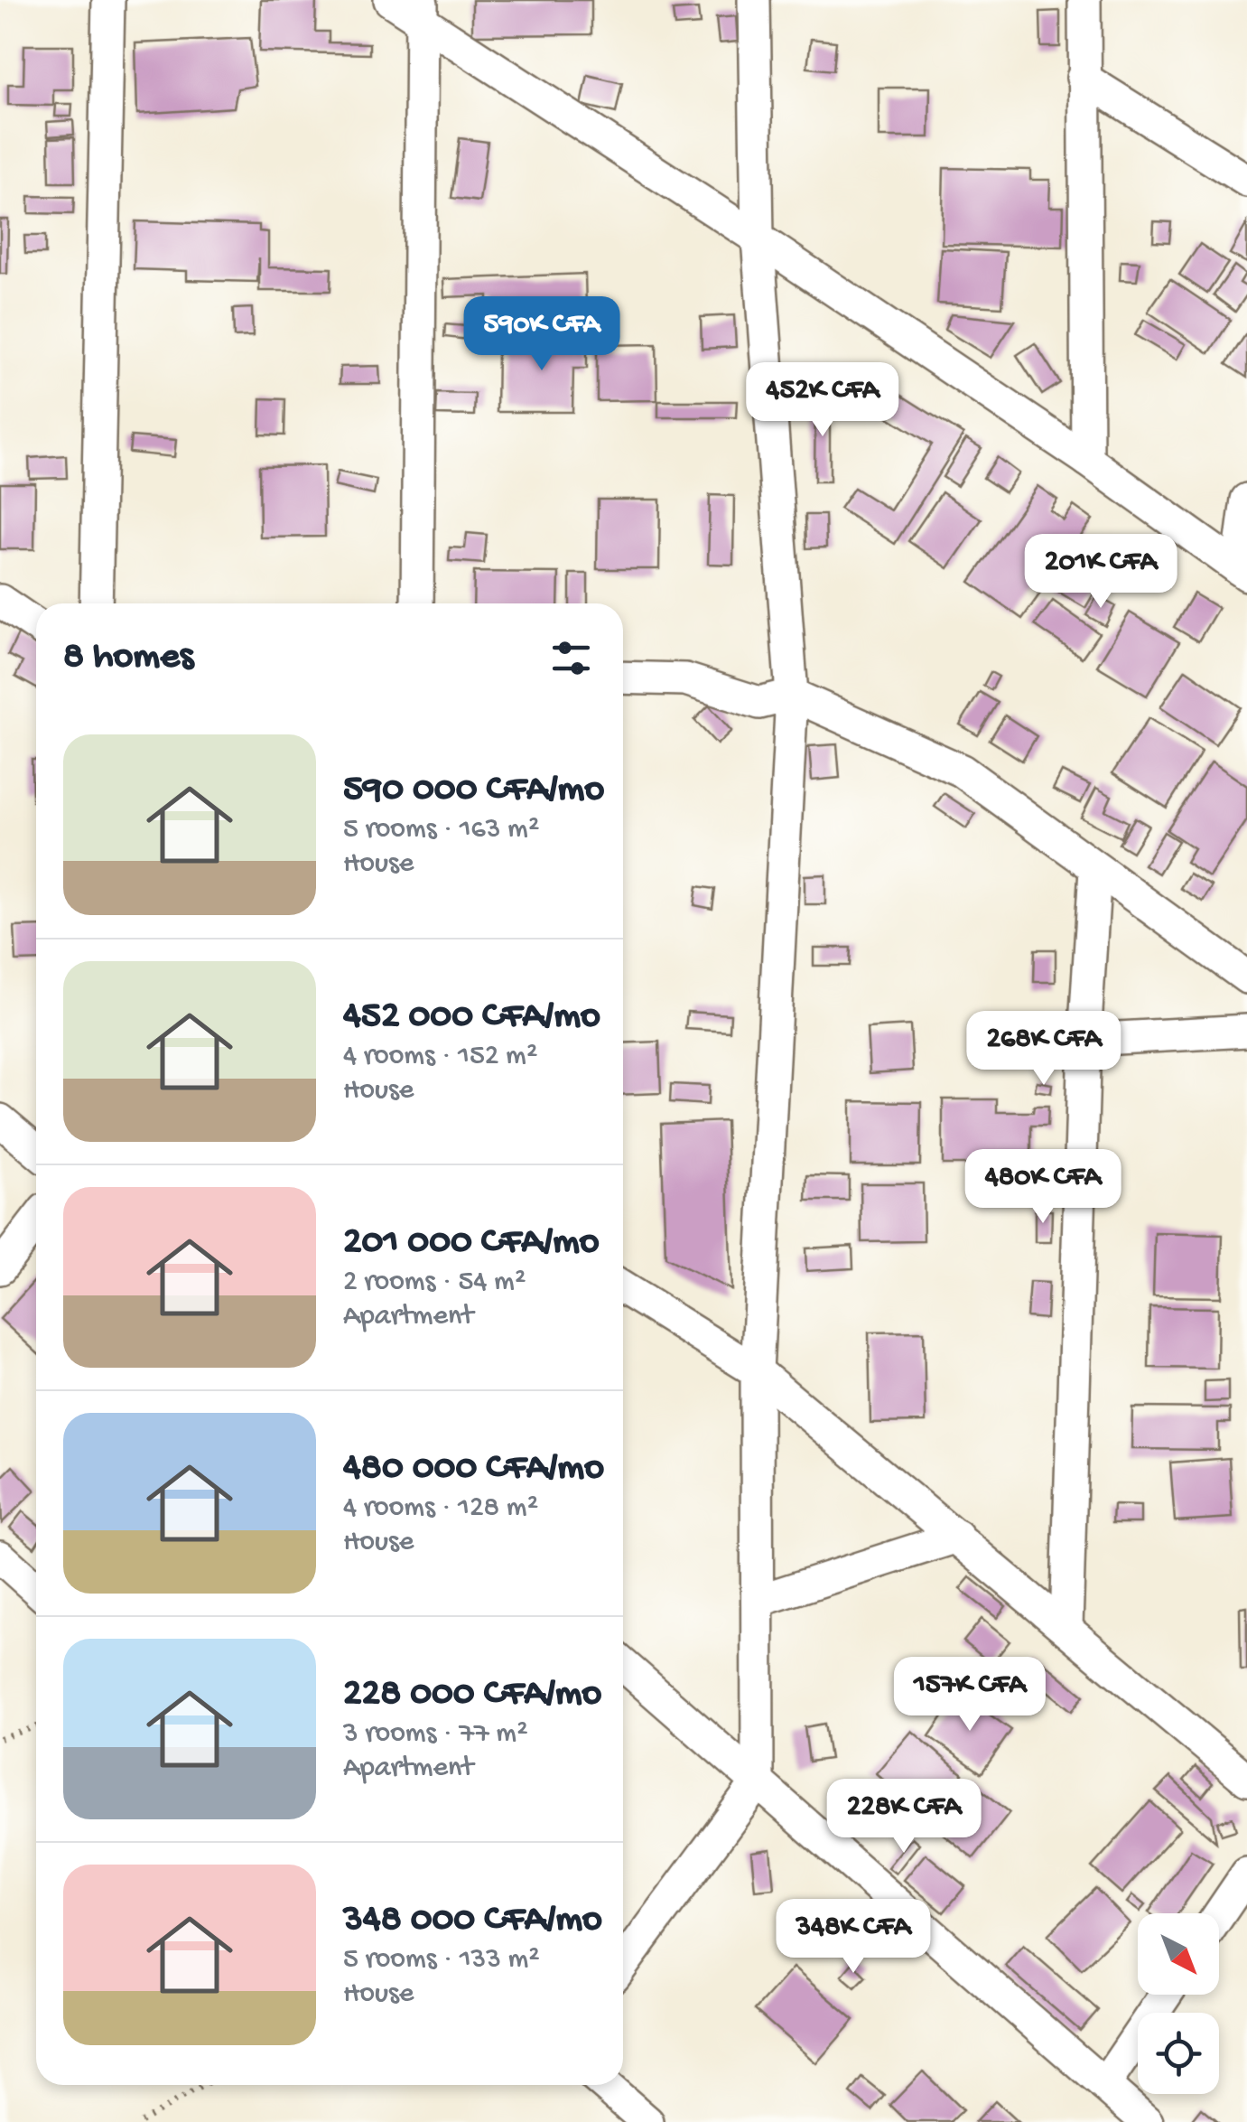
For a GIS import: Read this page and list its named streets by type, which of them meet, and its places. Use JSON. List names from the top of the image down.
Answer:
{
  "north": "bottom right",
  "page": {
    "price": [
      "590K CFA",
      "452K CFA",
      "201K CFA",
      "268K CFA",
      "480K CFA",
      "157K CFA",
      "228K CFA",
      "348K CFA"
    ],
    "heading": "8 homes",
    "list": [
      {
        "name": "590 000 CFA/mo",
        "note": "5 rooms · 163 m² · House"
      },
      {
        "name": "452 000 CFA/mo",
        "note": "4 rooms · 152 m² · House"
      },
      {
        "name": "201 000 CFA/mo",
        "note": "2 rooms · 54 m² · Apartment"
      },
      {
        "name": "480 000 CFA/mo",
        "note": "4 rooms · 128 m² · House"
      },
      {
        "name": "228 000 CFA/mo",
        "note": "3 rooms · 77 m² · Apartment"
      },
      {
        "name": "348 000 CFA/mo",
        "note": "5 rooms · 133 m² · House"
      }
    ]
  }
}
